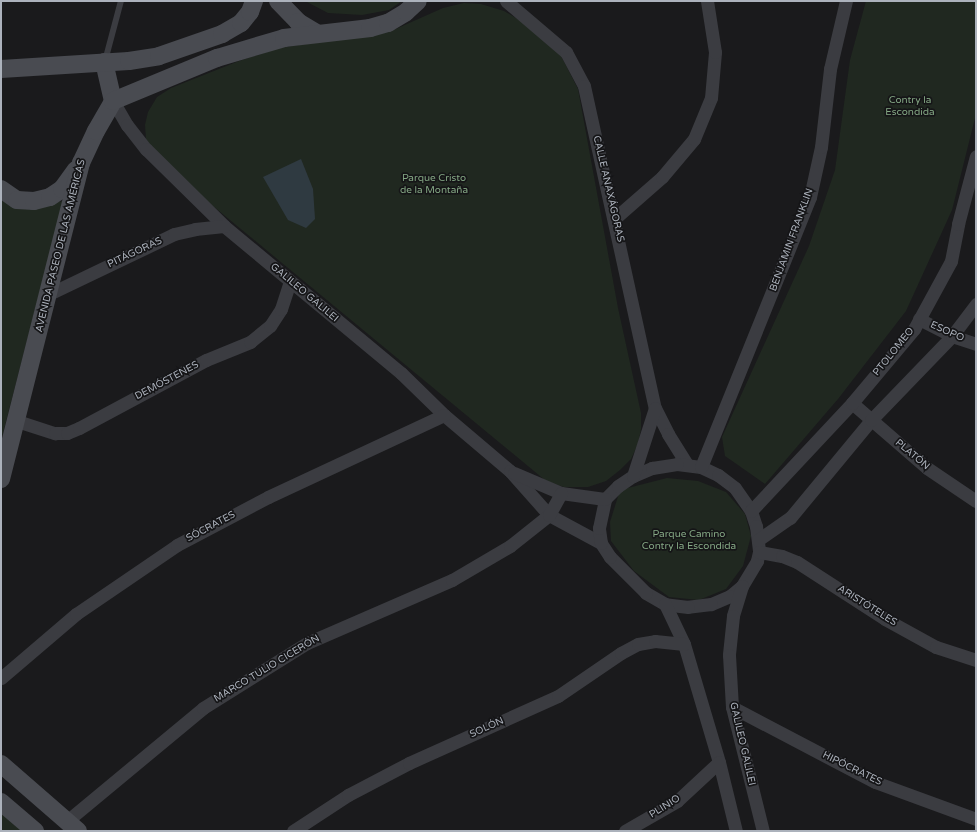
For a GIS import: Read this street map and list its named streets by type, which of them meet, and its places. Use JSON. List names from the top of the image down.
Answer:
{
  "streets": {
    "street": [
      "CALLE ANAXÁGORAS",
      "BENJAMIN FRANKLIN",
      "AVENIDA PASEO DE LAS AMÉRICAS",
      "PITÁGORAS",
      "GALILEO GALILEI",
      "ESOPO",
      "PTOLOMEO",
      "DEMÓSTENES",
      "PLATÓN",
      "SÓCRATES",
      "ARISTÓTELES",
      "MARCO TULIO CICERÓN",
      "SOLÓN",
      "HIPÓCRATES",
      "PLINIO"
    ]
  },
  "crossings": [
    ["AVENIDA PASEO DE LAS AMÉRICAS", "PITÁGORAS"],
    ["AVENIDA PASEO DE LAS AMÉRICAS", "GALILEO GALILEI"],
    ["AVENIDA PASEO DE LAS AMÉRICAS", "DEMÓSTENES"],
    ["PITÁGORAS", "GALILEO GALILEI"],
    ["GALILEO GALILEI", "DEMÓSTENES"],
    ["GALILEO GALILEI", "SÓCRATES"],
    ["GALILEO GALILEI", "MARCO TULIO CICERÓN"],
    ["GALILEO GALILEI", "HIPÓCRATES"],
    ["ESOPO", "PTOLOMEO"],
    ["PTOLOMEO", "PLATÓN"]
  ],
  "parks": ["Contry la Escondida", "Parque Cristo de la Montaña", "Parque Camino Contry la Escondida"]
}
